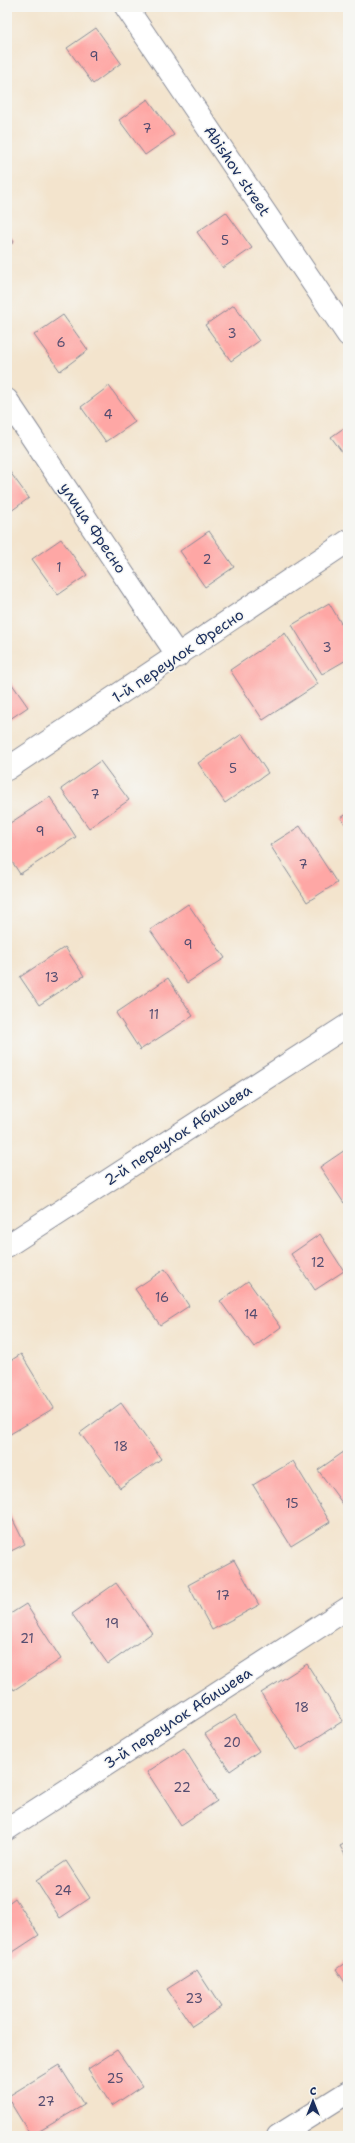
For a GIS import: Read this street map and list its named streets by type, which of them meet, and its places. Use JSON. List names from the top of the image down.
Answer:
{
  "streets": {
    "street": [
      "Abishov street",
      "улица Фресно",
      "1-й переулок Фресно",
      "2-й переулок Абишева",
      "3-й переулок Абишева"
    ]
  },
  "crossings": [
    ["улица Фресно", "1-й переулок Фресно"]
  ],
  "house_numbers": [
    "9",
    "7",
    "5",
    "3",
    "6",
    "4",
    "2",
    "1",
    "3",
    "5",
    "7",
    "9",
    "7",
    "9",
    "13",
    "11",
    "12",
    "16",
    "14",
    "18",
    "15",
    "17",
    "19",
    "21",
    "18",
    "20",
    "22",
    "24",
    "23",
    "25",
    "27"
  ],
  "north": "top"
}
